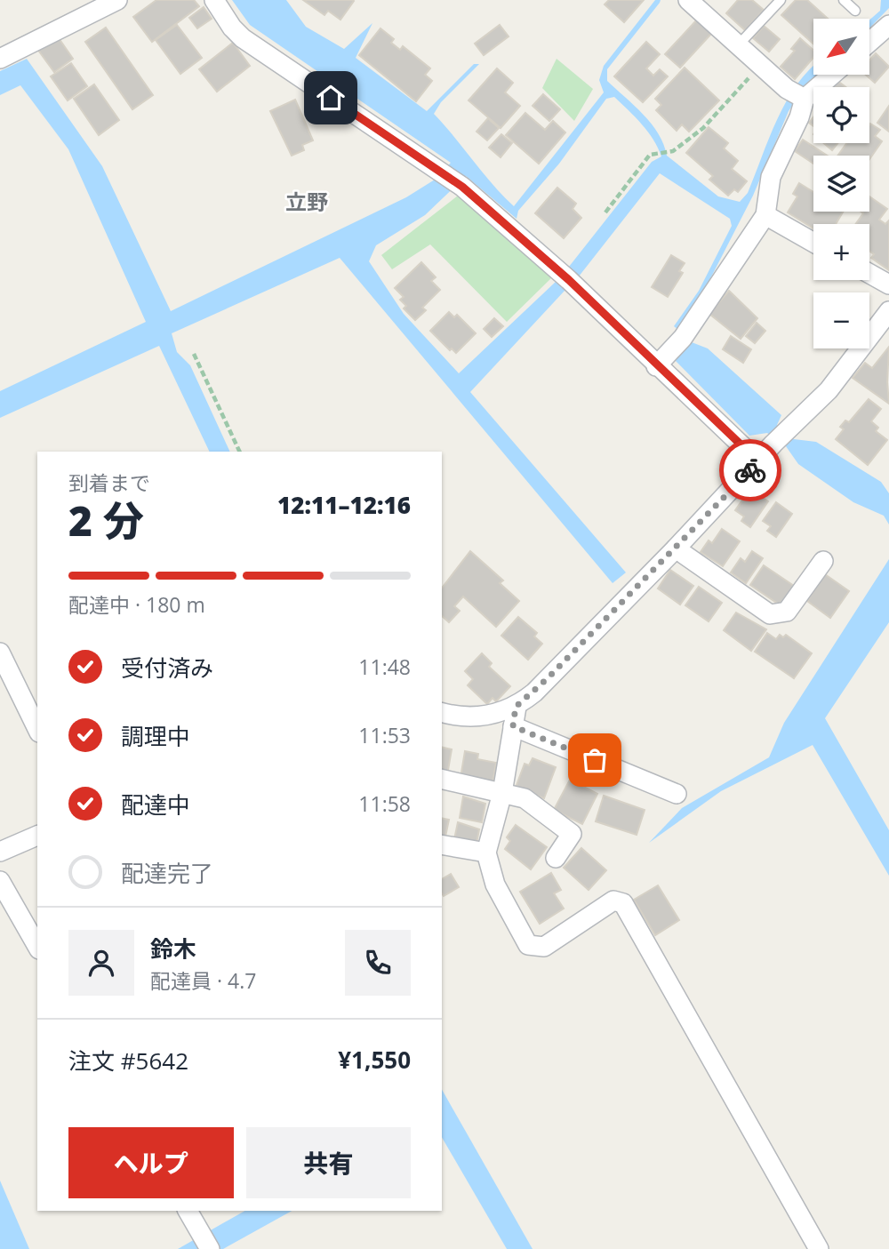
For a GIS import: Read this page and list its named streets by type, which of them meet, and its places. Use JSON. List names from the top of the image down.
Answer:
{
  "districts": ["立野"],
  "north": "bottom left",
  "page": {
    "map_buttons": ["+", "−"],
    "heading": ["2 分", "到着まで", "12:11–12:16"],
    "panel": [
      "鈴木",
      "配達員 · 4.7",
      "注文 #5642",
      "¥1,550"
    ],
    "bar": "配達中 · 180 m",
    "list": [
      ["受付済み", "11:48"],
      ["調理中", "11:53"],
      ["配達中", "11:58"],
      "配達完了"
    ],
    "buttons": ["ヘルプ", "共有"]
  }
}
